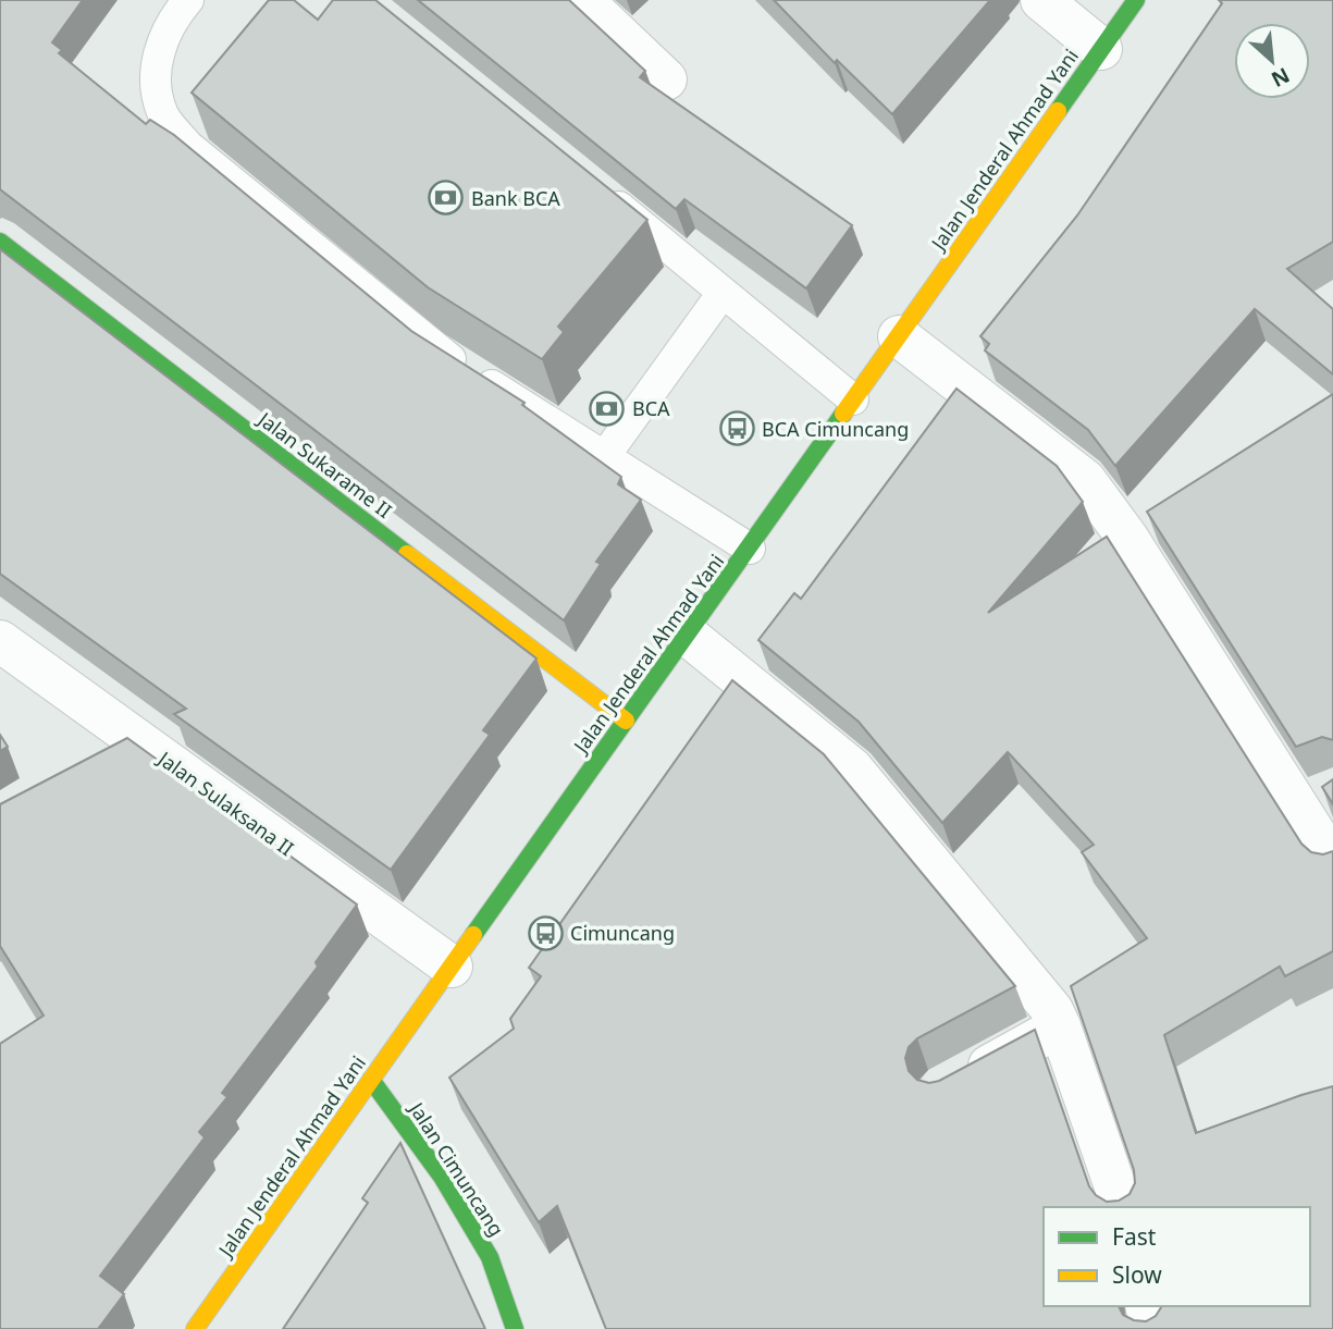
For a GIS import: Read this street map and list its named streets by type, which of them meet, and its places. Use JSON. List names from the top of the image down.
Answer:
{
  "streets": {
    "main road": ["Jalan Jenderal Ahmad Yani", "Jalan Sukarame II", "Jalan Cimuncang"],
    "street": ["Jalan Sulaksana II"]
  },
  "crossings": [
    ["Jalan Jenderal Ahmad Yani", "Jalan Sukarame II"],
    ["Jalan Jenderal Ahmad Yani", "Jalan Sulaksana II"],
    ["Jalan Jenderal Ahmad Yani", "Jalan Cimuncang"]
  ],
  "places": {
    "bank": ["Bank BCA", "BCA"],
    "bus stop": ["BCA Cimuncang", "Cimuncang"]
  },
  "legend": ["Fast", "Slow"],
  "north": "bottom right"
}
